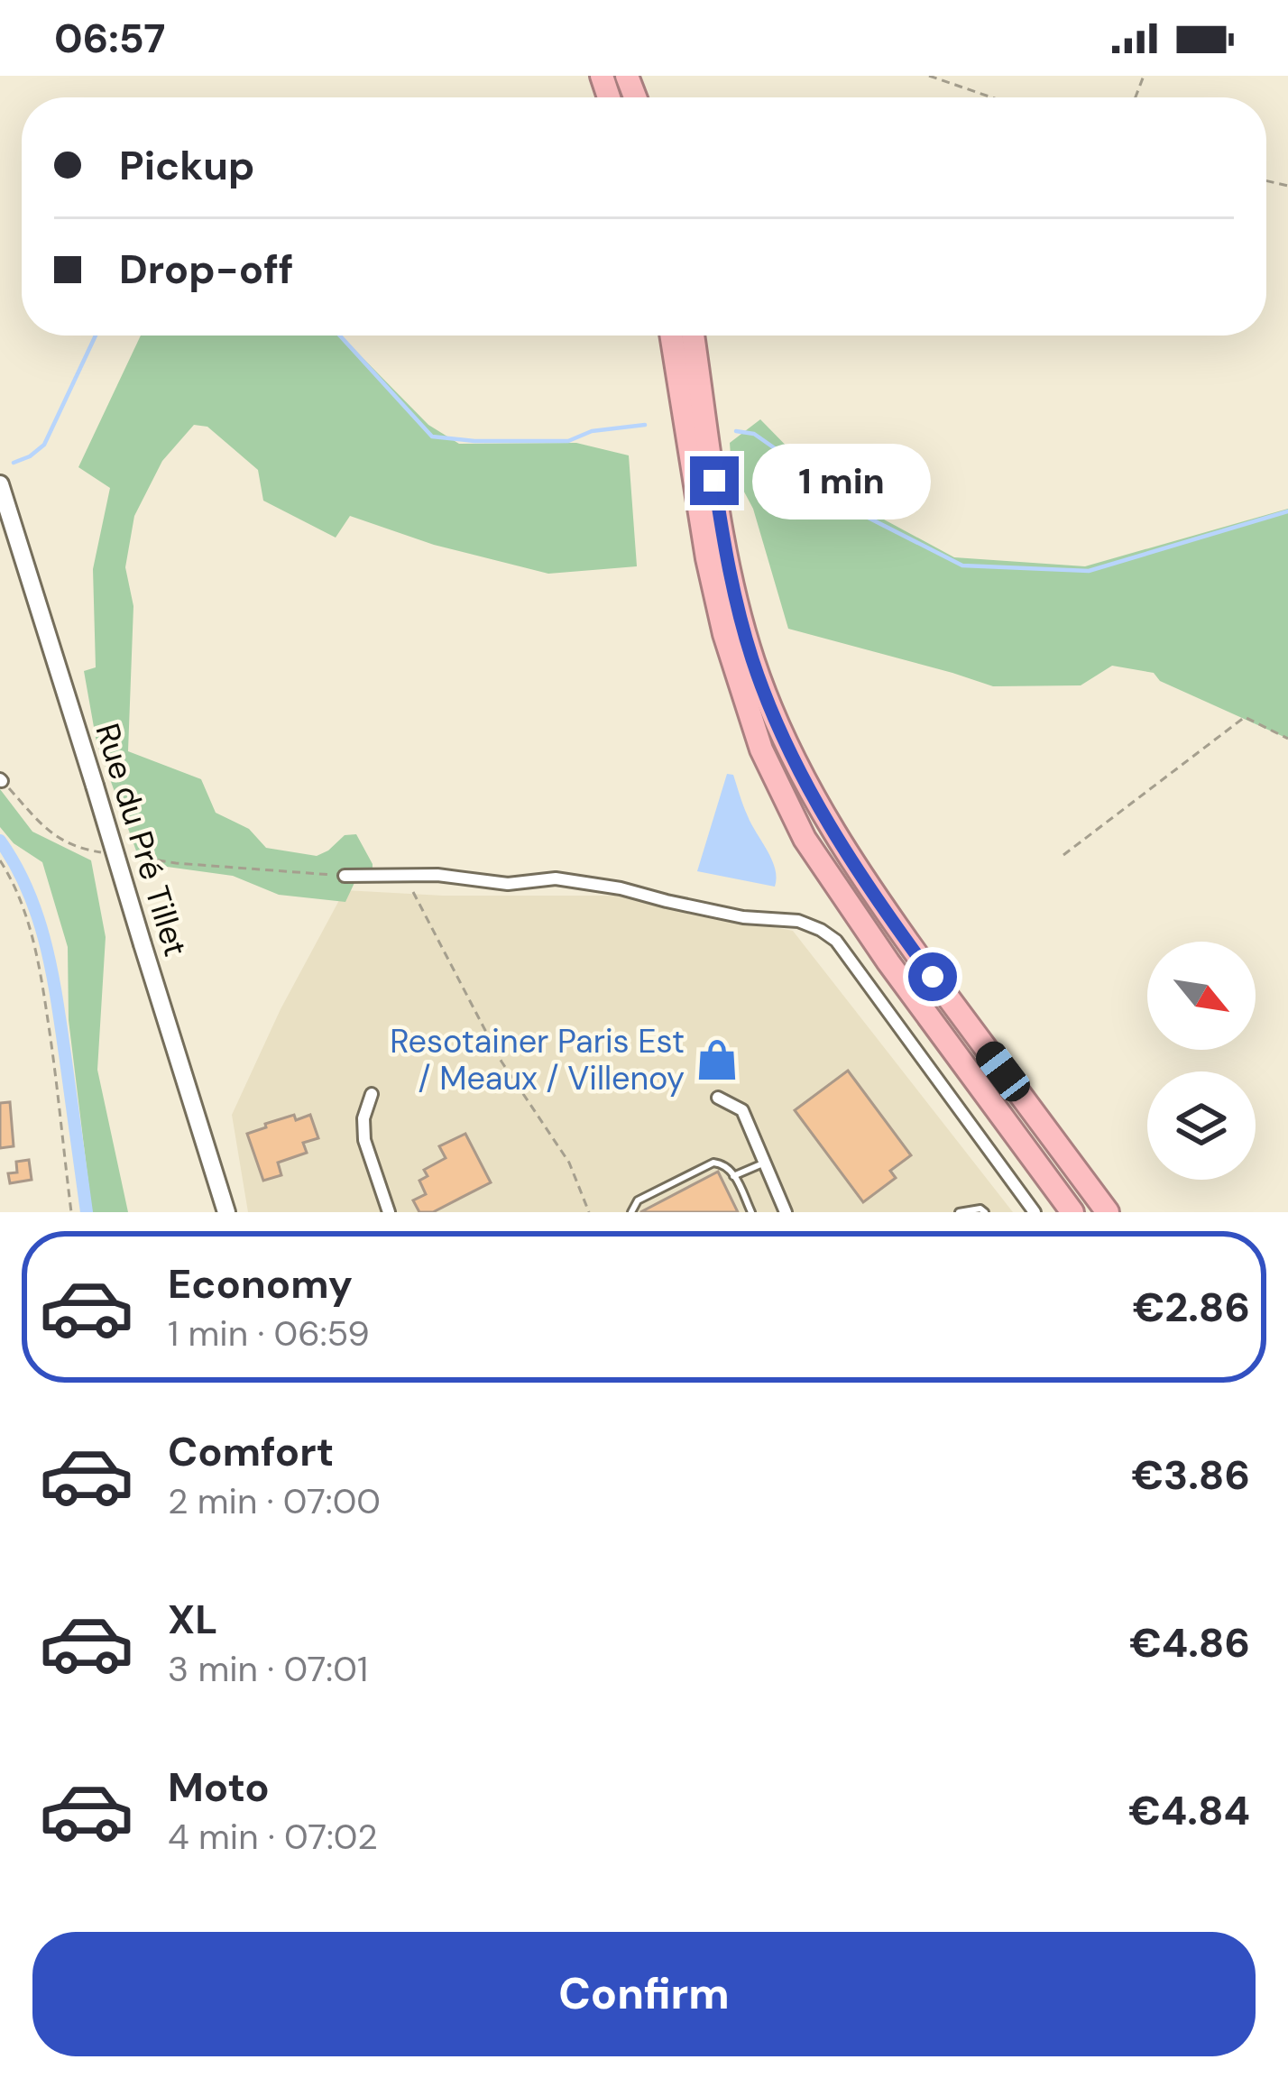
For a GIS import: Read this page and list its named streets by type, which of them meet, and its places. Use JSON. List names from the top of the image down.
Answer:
{
  "streets": {
    "street": ["Rue du Pré Tillet"]
  },
  "places": {
    "shop": ["Resotainer Paris Est / Meaux / Villenoy"]
  },
  "north": "bottom right",
  "page": {
    "status": "06:57",
    "banner": ["Pickup", "Drop-off"],
    "bubble": "1 min",
    "list": [
      {
        "name": "Economy",
        "note": "1 min · 06:59",
        "value": "€2.86"
      },
      {
        "name": "Comfort",
        "note": "2 min · 07:00",
        "value": "€3.86"
      },
      {
        "name": "XL",
        "note": "3 min · 07:01",
        "value": "€4.86"
      },
      {
        "name": "Moto",
        "note": "4 min · 07:02",
        "value": "€4.84"
      }
    ],
    "buttons": "Confirm"
  }
}
